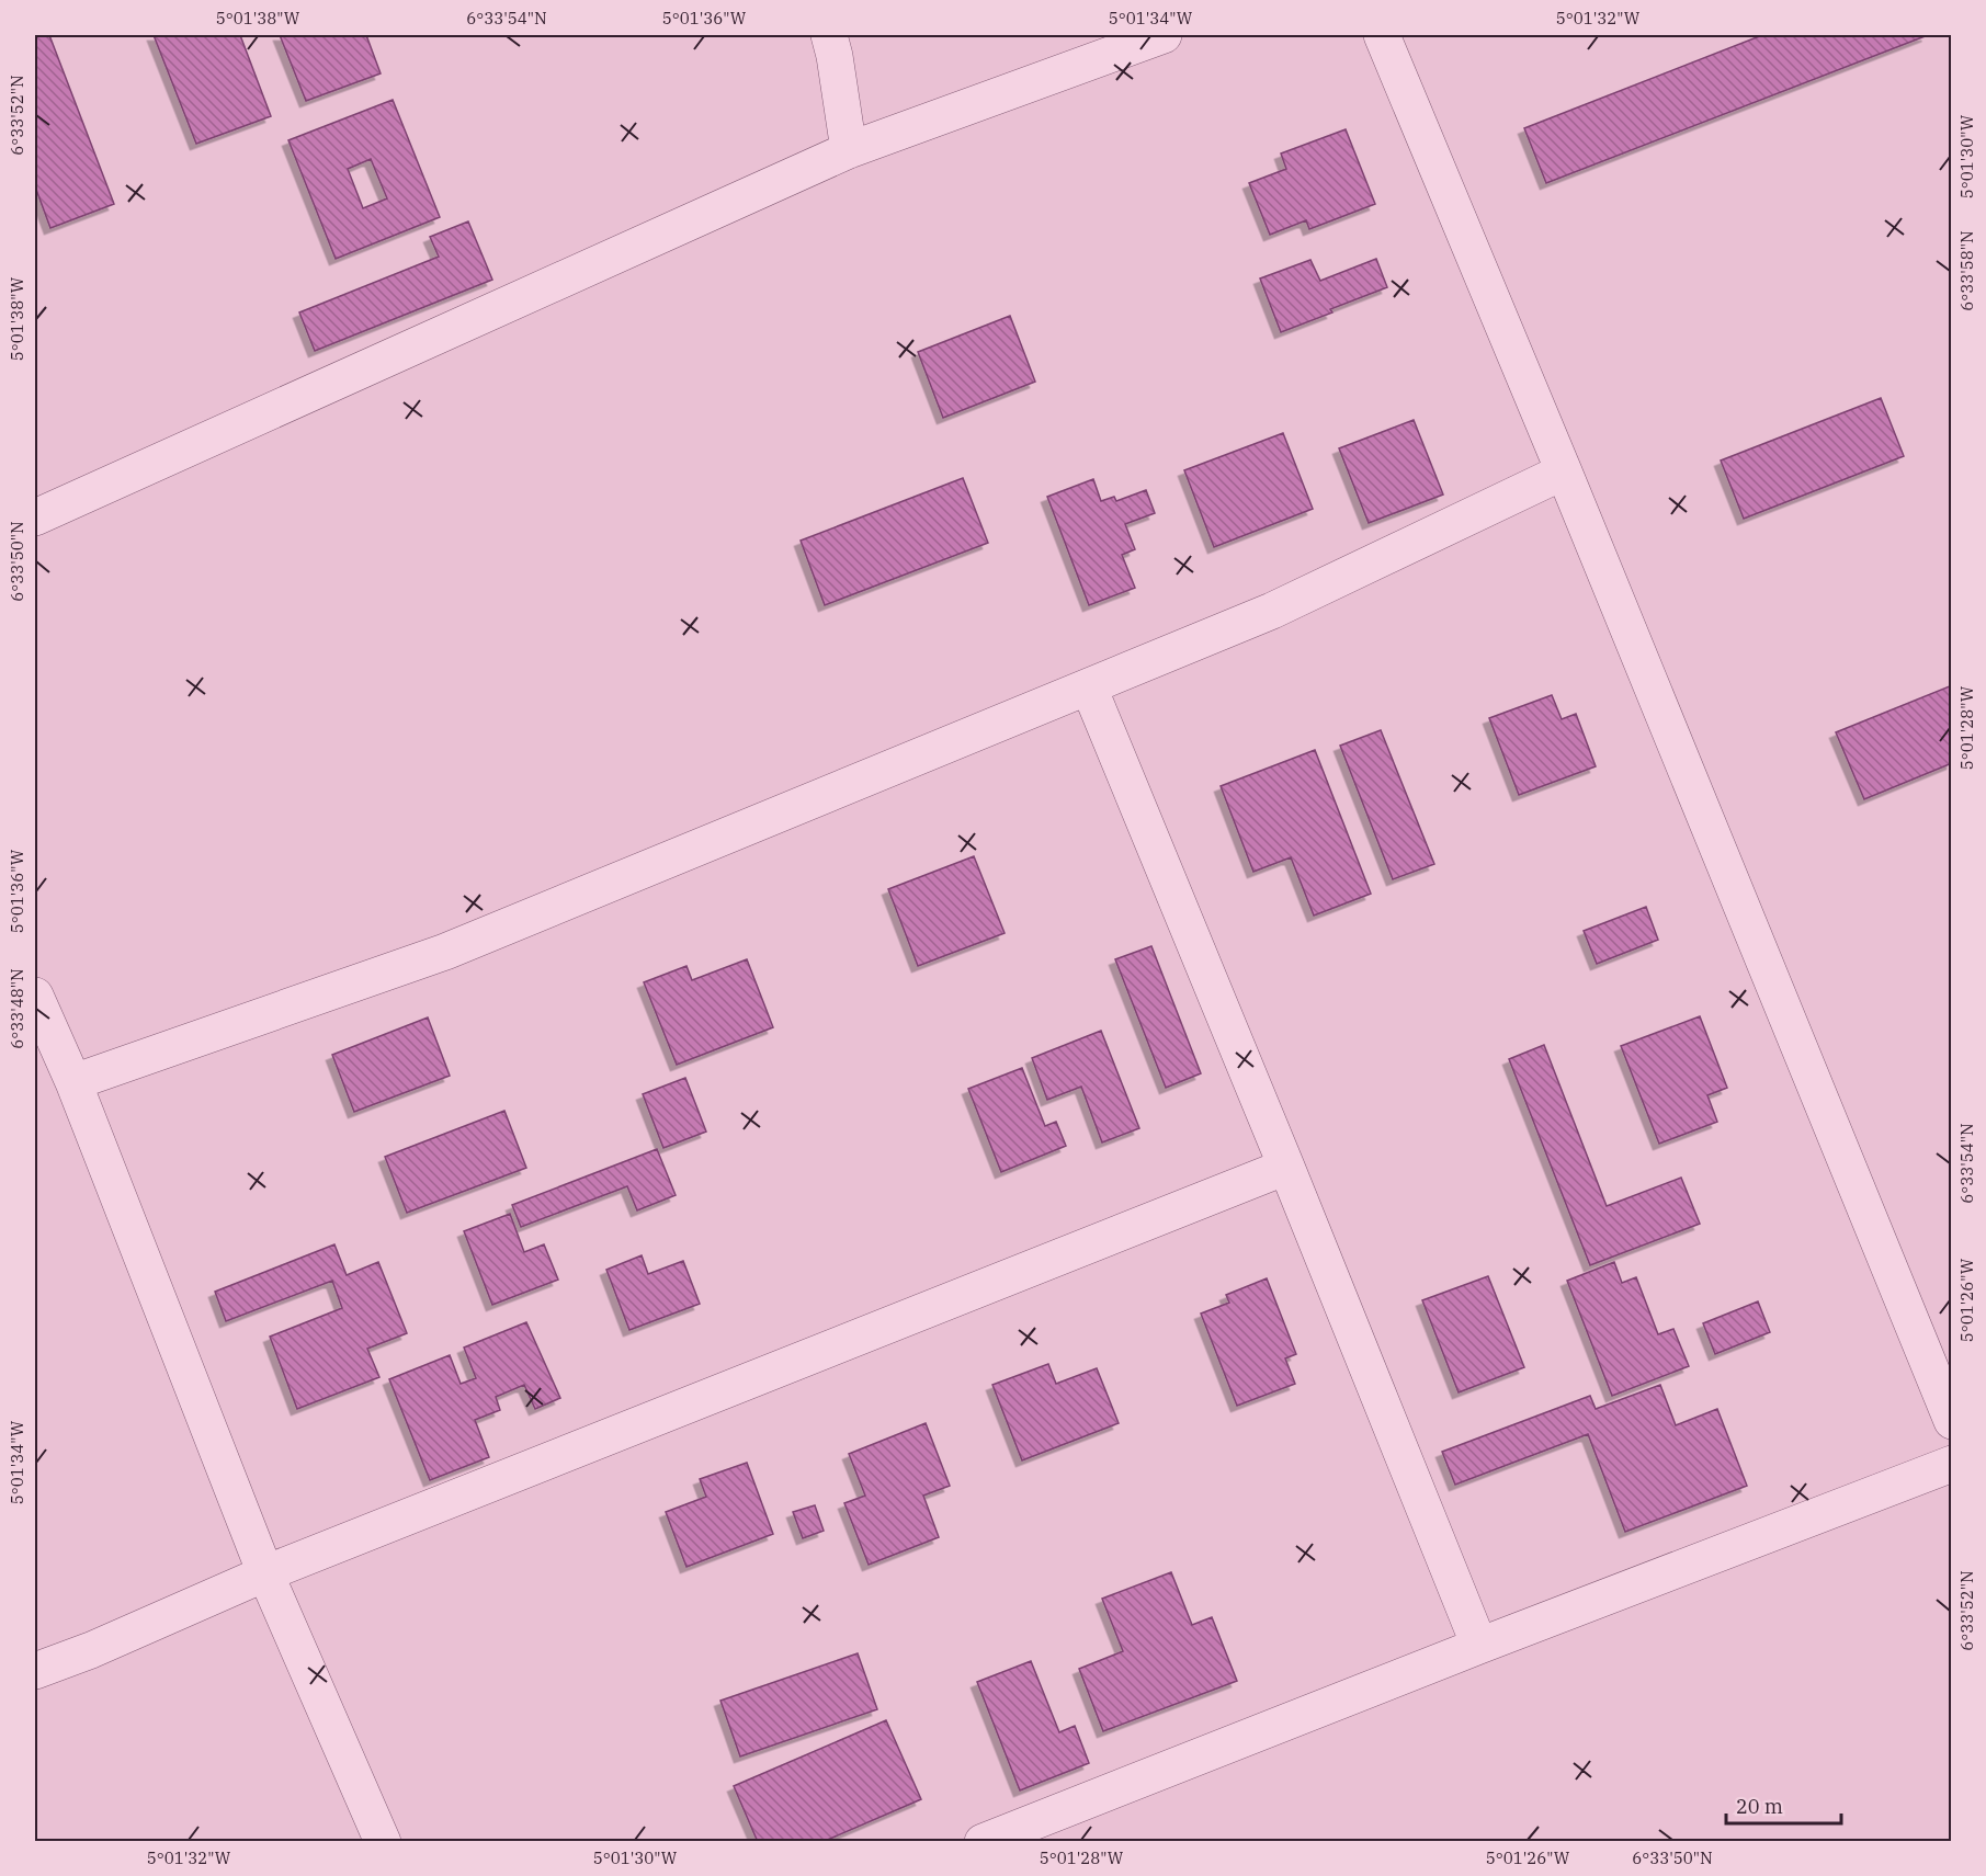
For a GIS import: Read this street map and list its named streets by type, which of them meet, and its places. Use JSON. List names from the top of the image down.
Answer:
{
  "scale_bar": "20 m",
  "coordinates": [
    "5°01'38\"W",
    "6°33'54\"N",
    "5°01'36\"W",
    "5°01'34\"W",
    "5°01'32\"W",
    "6°33'52\"N",
    "5°01'30\"W",
    "6°33'58\"N",
    "6°33'50\"N",
    "5°01'28\"W",
    "6°33'48\"N",
    "5°01'26\"W"
  ]
}
